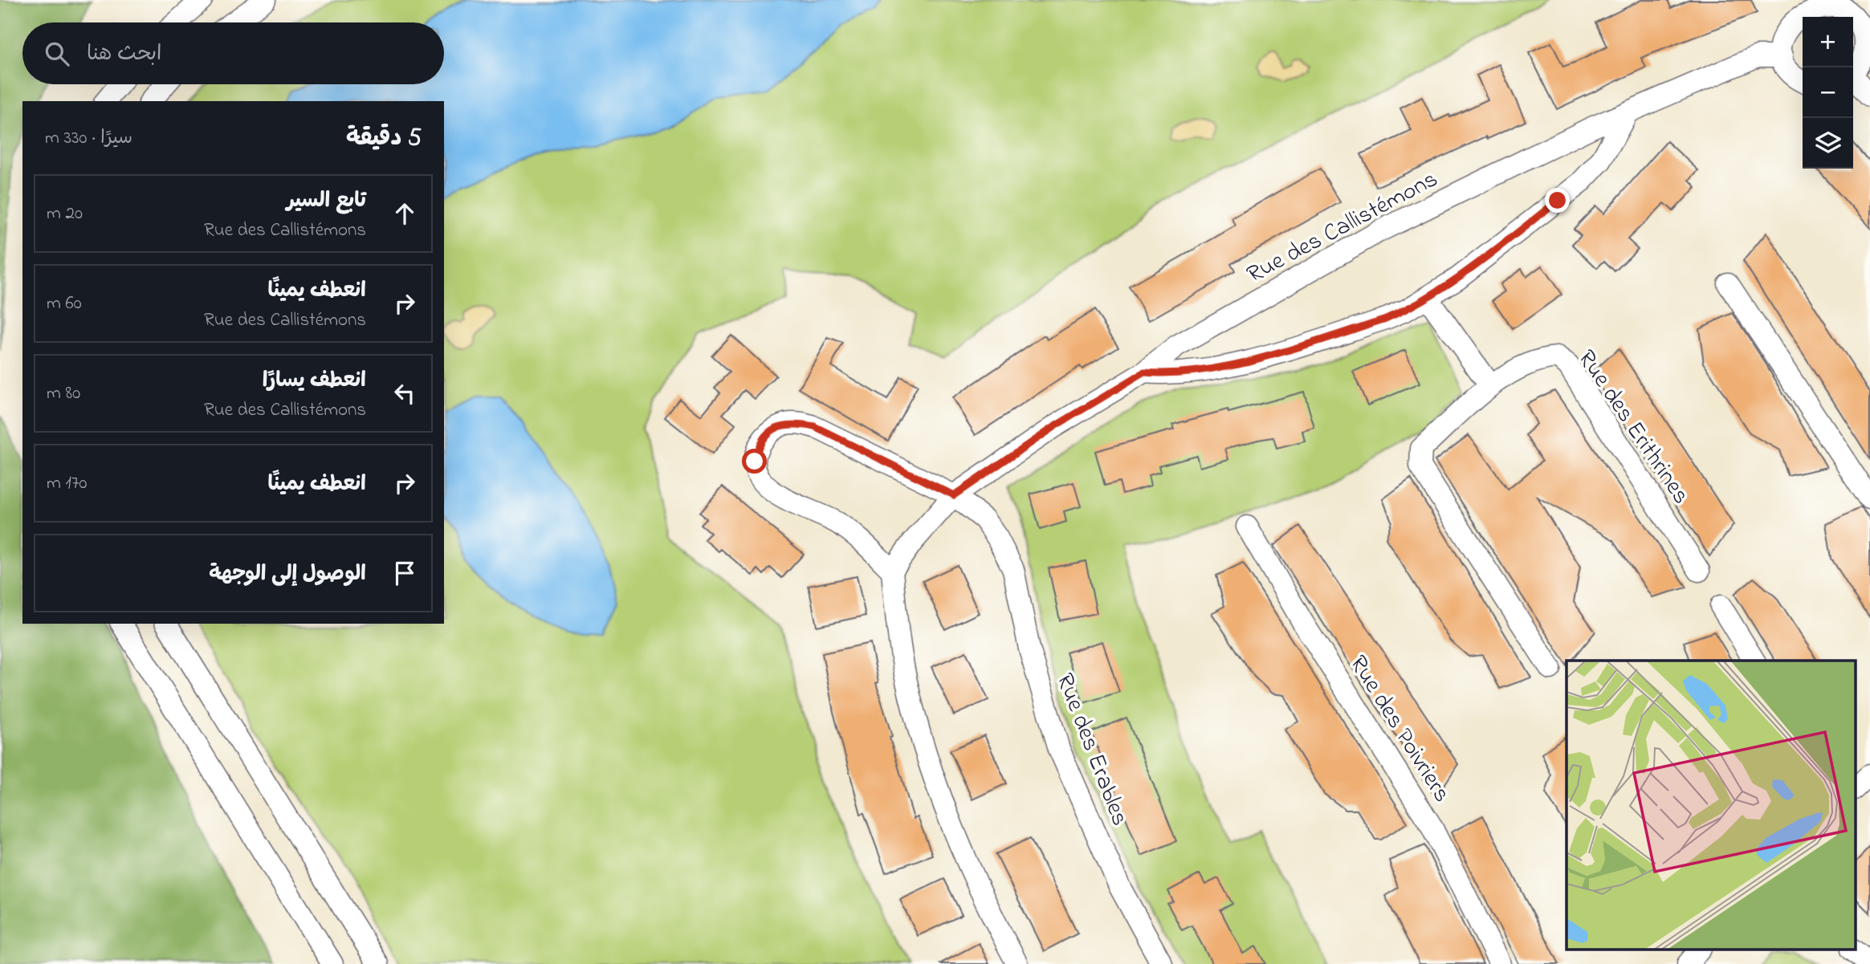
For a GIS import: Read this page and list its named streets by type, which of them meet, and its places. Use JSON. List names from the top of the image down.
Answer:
{
  "streets": {
    "street": [
      "Rue des Callistémons",
      "Rue des Erithrines",
      "Rue des Poivriers",
      "Rue des Erables"
    ]
  },
  "crossings": [
    ["Rue des Callistémons", "Rue des Erables"]
  ],
  "page": {
    "map_buttons": ["+", "−"],
    "search": "ابحث هنا",
    "heading": ["5 دقيقة", "سيرًا · 330 m"],
    "list": [
      ["تابع السير", "Rue des Callistémons", "20 m"],
      ["انعطف يمينًا", "Rue des Callistémons", "60 m"],
      ["انعطف يسارًا", "Rue des Callistémons", "80 m"],
      ["انعطف يمينًا", "170 m"],
      "الوصول إلى الوجهة"
    ]
  }
}
